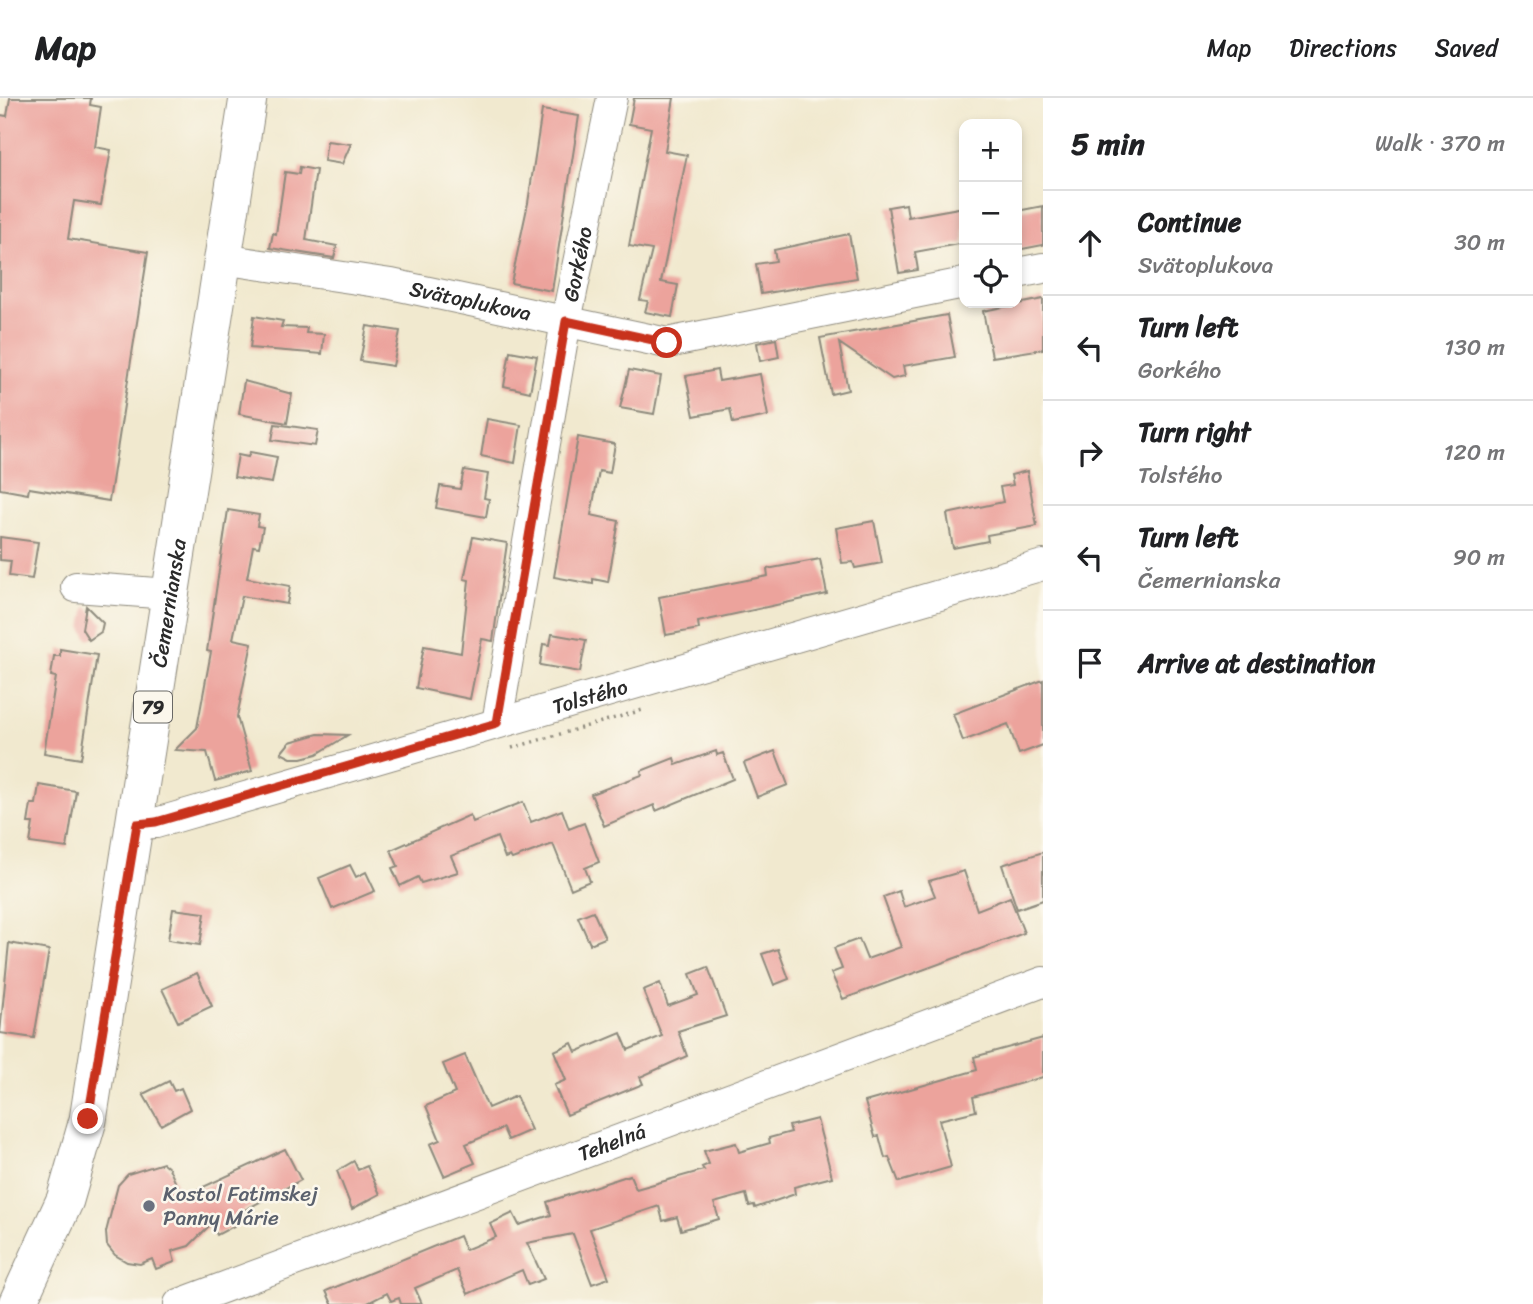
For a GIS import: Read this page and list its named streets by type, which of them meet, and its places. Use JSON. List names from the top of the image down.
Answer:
{
  "streets": {
    "main road": ["Čemernianska", "79"],
    "street": [
      "Gorkého",
      "Svätoplukova",
      "Tolstého",
      "Tehelná"
    ]
  },
  "crossings": [
    ["Gorkého", "Svätoplukova"],
    ["Gorkého", "Tolstého"],
    ["Svätoplukova", "Čemernianska"],
    ["Čemernianska", "Tolstého"]
  ],
  "places": ["Kostol Fatimskej Panny Márie"],
  "page": {
    "header": "Map",
    "nav": ["Map", "Directions", "Saved"],
    "heading": ["5 min", "Walk · 370 m"],
    "map_buttons": ["+", "−"],
    "list": [
      ["Continue", "Svätoplukova", "30 m"],
      ["Turn left", "Gorkého", "130 m"],
      ["Turn right", "Tolstého", "120 m"],
      ["Turn left", "Čemernianska", "90 m"],
      "Arrive at destination"
    ]
  }
}
